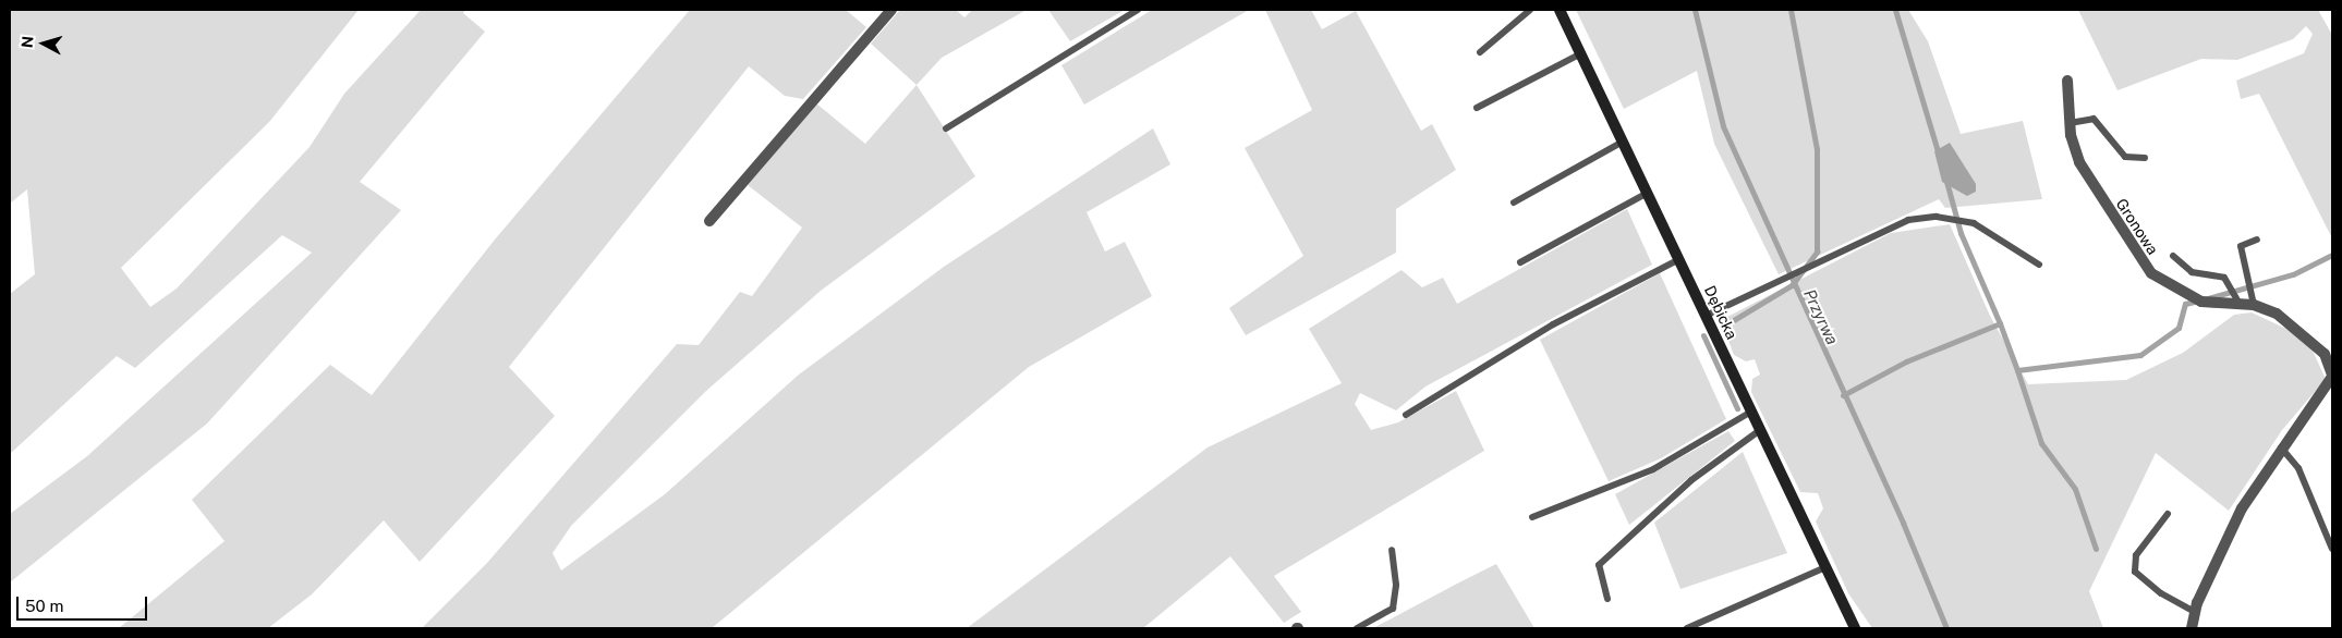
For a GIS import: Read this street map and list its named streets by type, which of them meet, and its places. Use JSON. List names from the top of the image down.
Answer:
{
  "streets": {
    "street": ["Gronowa", "Dębicka"]
  },
  "water": ["Przyrwa"],
  "scale_bar": "50 m",
  "north": "left"
}
